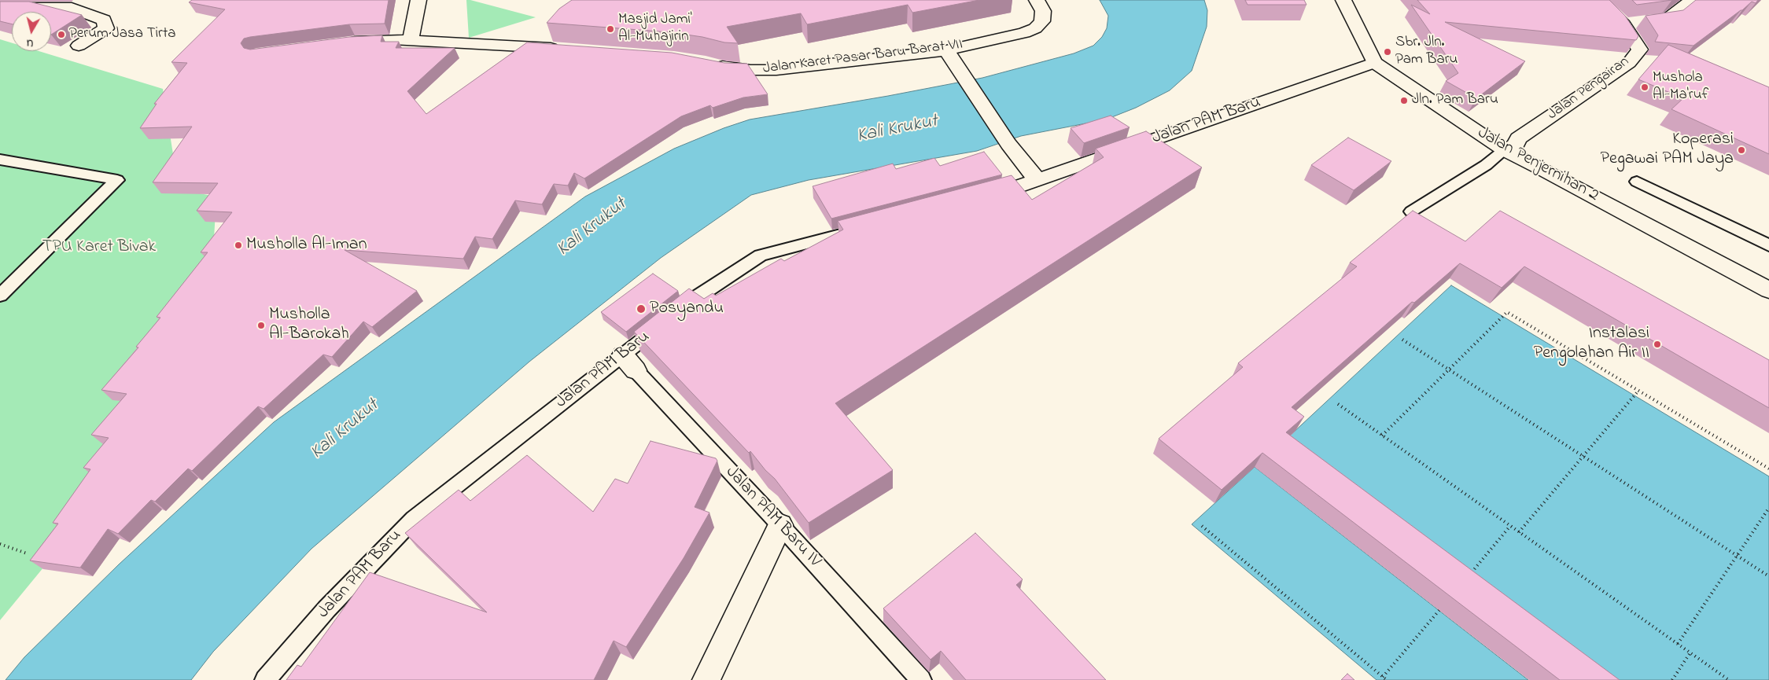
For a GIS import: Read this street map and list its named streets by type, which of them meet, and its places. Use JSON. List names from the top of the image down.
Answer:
{
  "streets": {
    "street": [
      "Jalan Karet Pasar Baru Barat VII",
      "Jalan Pengairan",
      "Jalan PAM Baru",
      "Jalan Penjernihan 2"
    ],
    "lane": ["Jalan PAM Baru IV"]
  },
  "crossings": [
    ["Jalan Pengairan", "Jalan Penjernihan 2"],
    ["Jalan PAM Baru", "Jalan Penjernihan 2"],
    ["Jalan PAM Baru", "Jalan PAM Baru IV"]
  ],
  "water": ["Kali Krukut"],
  "parks": ["TPU Karet Bivak"],
  "places": [
    "Masjid Jami' Al-Muhajirin",
    "Perum Jasa Tirta",
    "Sbr. Jln. Pam Baru",
    "Mushola Al-Ma'ruf",
    "Jln. Pam Baru",
    "Koperasi Pegawai PAM Jaya",
    "Musholla Al-Iman",
    "Posyandu",
    "Musholla Al-Barokah",
    "Instalasi Pengolahan Air II"
  ],
  "north": "bottom"
}
